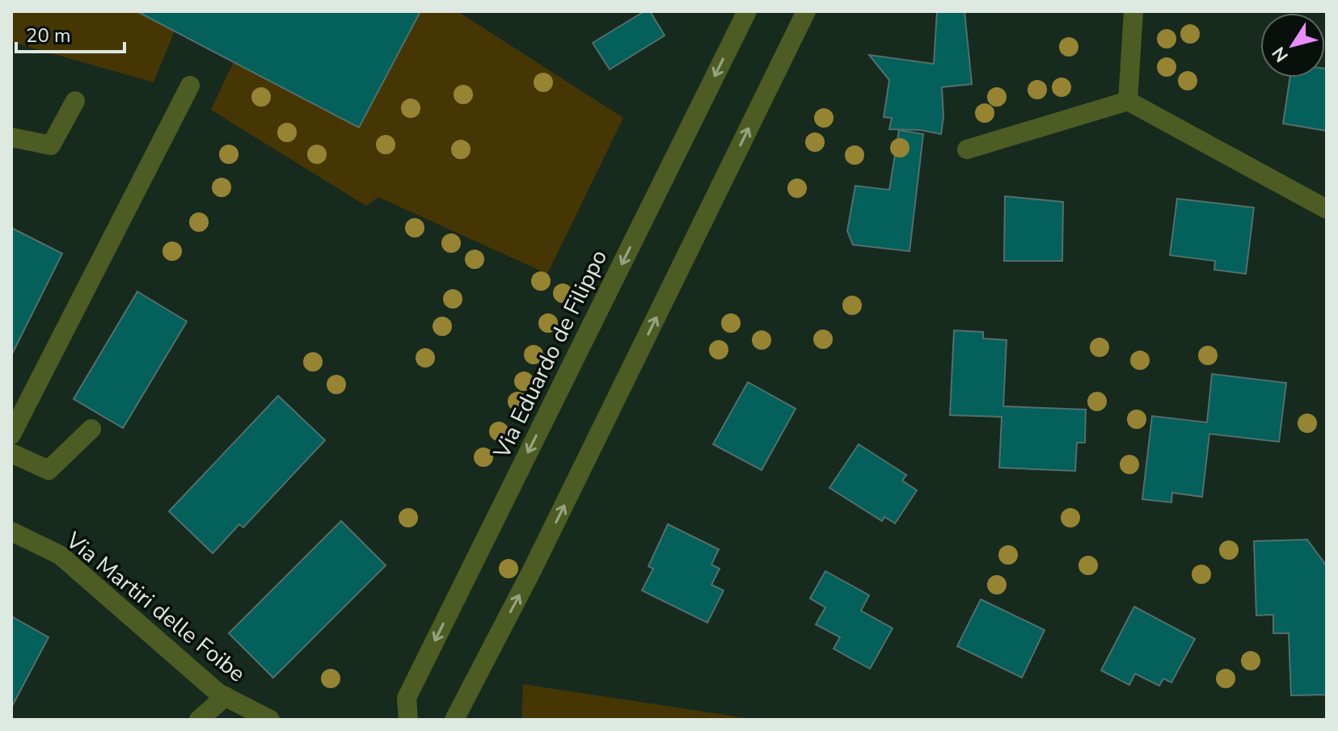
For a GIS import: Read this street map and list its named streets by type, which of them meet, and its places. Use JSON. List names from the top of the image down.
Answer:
{
  "streets": {
    "street": ["Via Eduardo de Filippo", "Via Martiri delle Foibe"]
  },
  "scale_bar": "20 m",
  "north": "bottom left"
}
